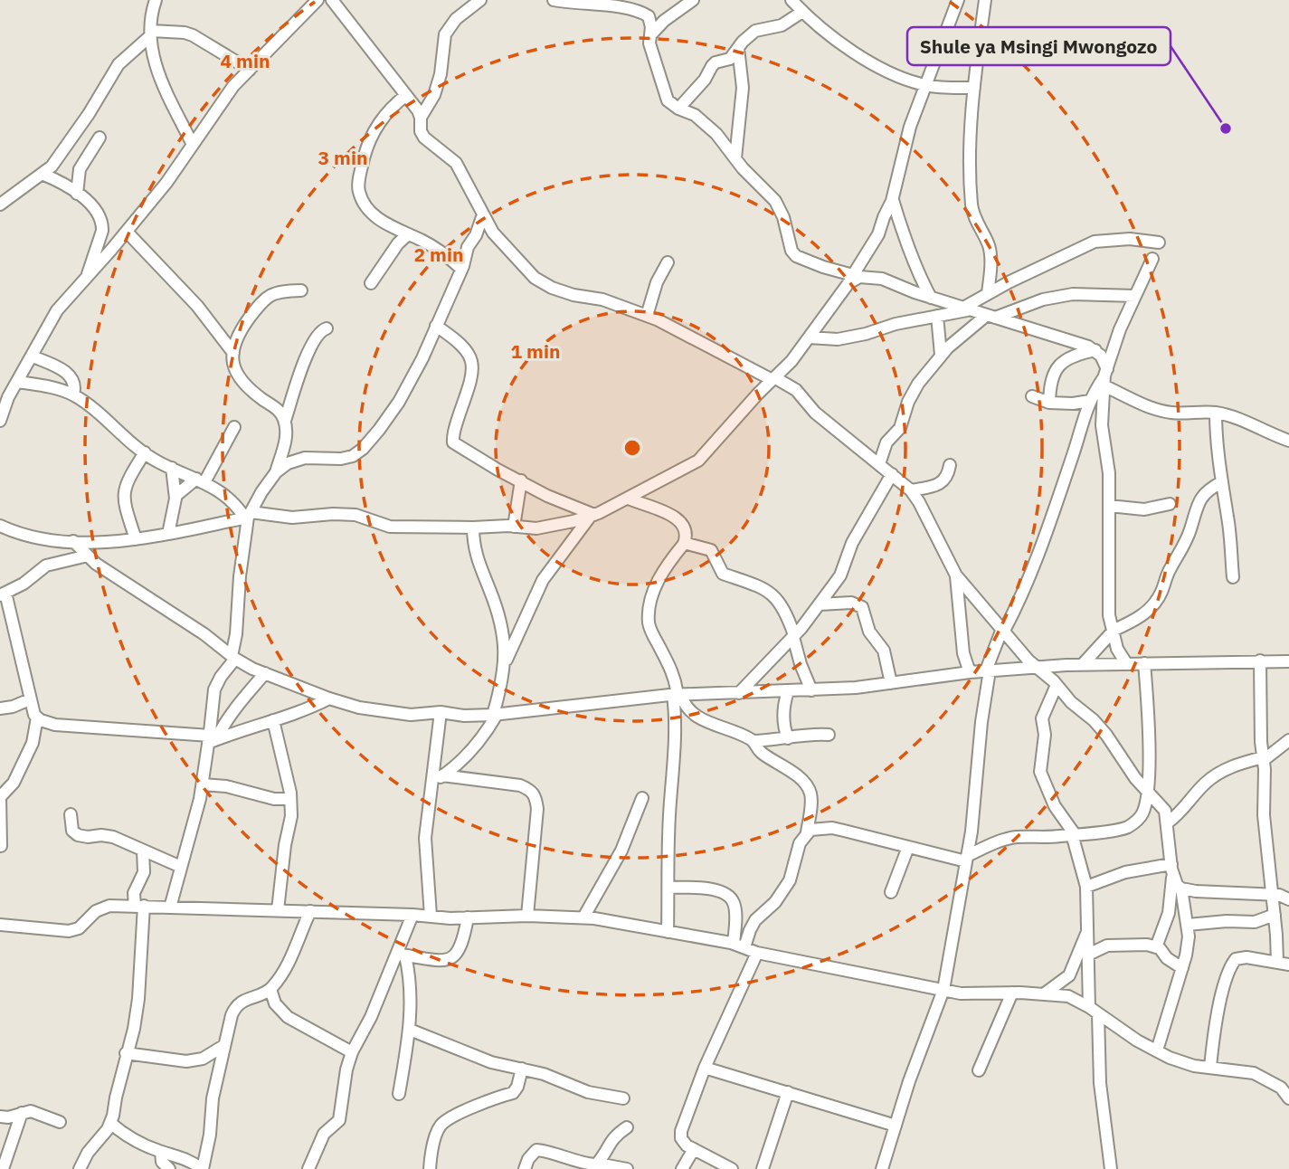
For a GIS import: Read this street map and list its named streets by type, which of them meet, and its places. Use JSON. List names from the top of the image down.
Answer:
{
  "places": ["Shule ya Msingi Mwongozo"],
  "rings": [
    "4 min",
    "3 min",
    "2 min",
    "1 min"
  ]
}
